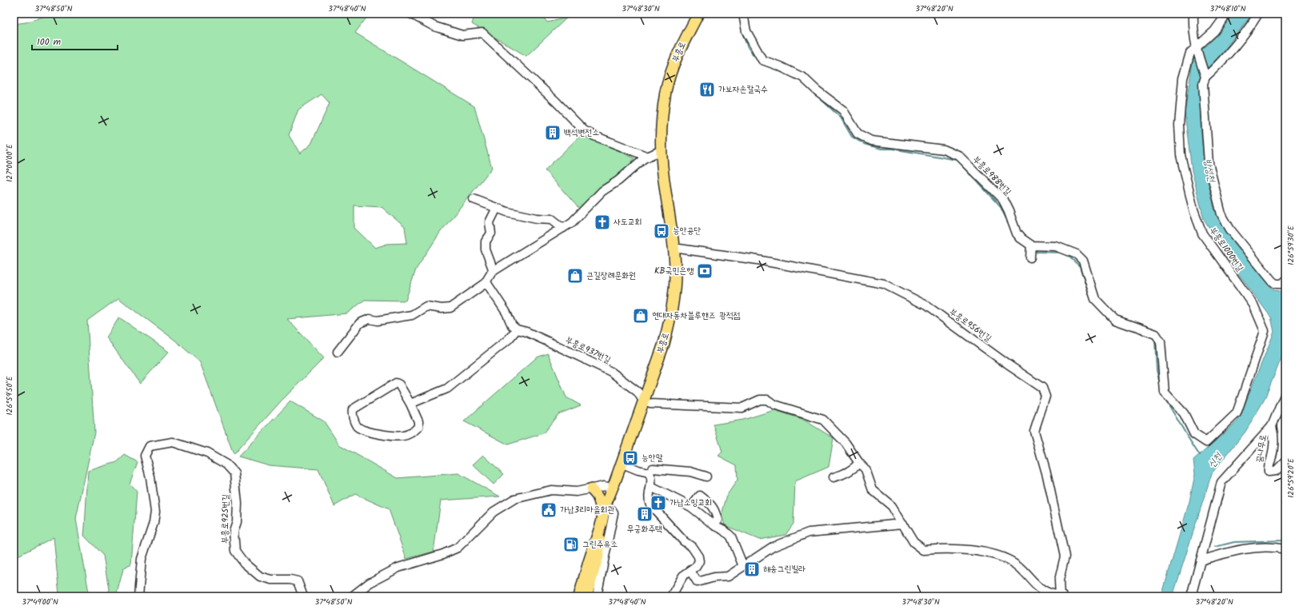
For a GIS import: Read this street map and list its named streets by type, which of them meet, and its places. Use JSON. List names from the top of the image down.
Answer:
{
  "streets": {
    "main road": ["부흥로"],
    "street": [
      "부흥로988번길",
      "부흥로1000번길",
      "부흥로956번길",
      "부흥로937번길",
      "꿈나무로",
      "부흥로925번길"
    ]
  },
  "crossings": [
    ["부흥로", "부흥로956번길"],
    ["부흥로", "부흥로937번길"],
    ["부흥로988번길", "부흥로1000번길"],
    ["부흥로956번길", "부흥로937번길"]
  ],
  "water": ["방성천", "신천"],
  "places": {
    "restaurant": ["가보자손칼국수"],
    "building": ["백석변전소", "무궁화주택", "해송그린빌라"],
    "church": ["사도교회", "가납소밍교회"],
    "bus stop": ["능안공단", "능안말"],
    "bank": ["KB국민은행"],
    "shop": ["큰길장례문화원", "현대자동차블루핸즈 광적점"],
    "public building": ["가납3리마을회관"],
    "fuel station": ["그린주유소"]
  },
  "scale_bar": "100 m",
  "coordinates": [
    "37°48'50\"N",
    "37°48'40\"N",
    "37°48'30\"N",
    "37°48'20\"N",
    "37°48'10\"N",
    "127°00'00\"E",
    "126°59'30\"E",
    "126°59'50\"E",
    "126°59'20\"E",
    "37°49'00\"N"
  ]
}
